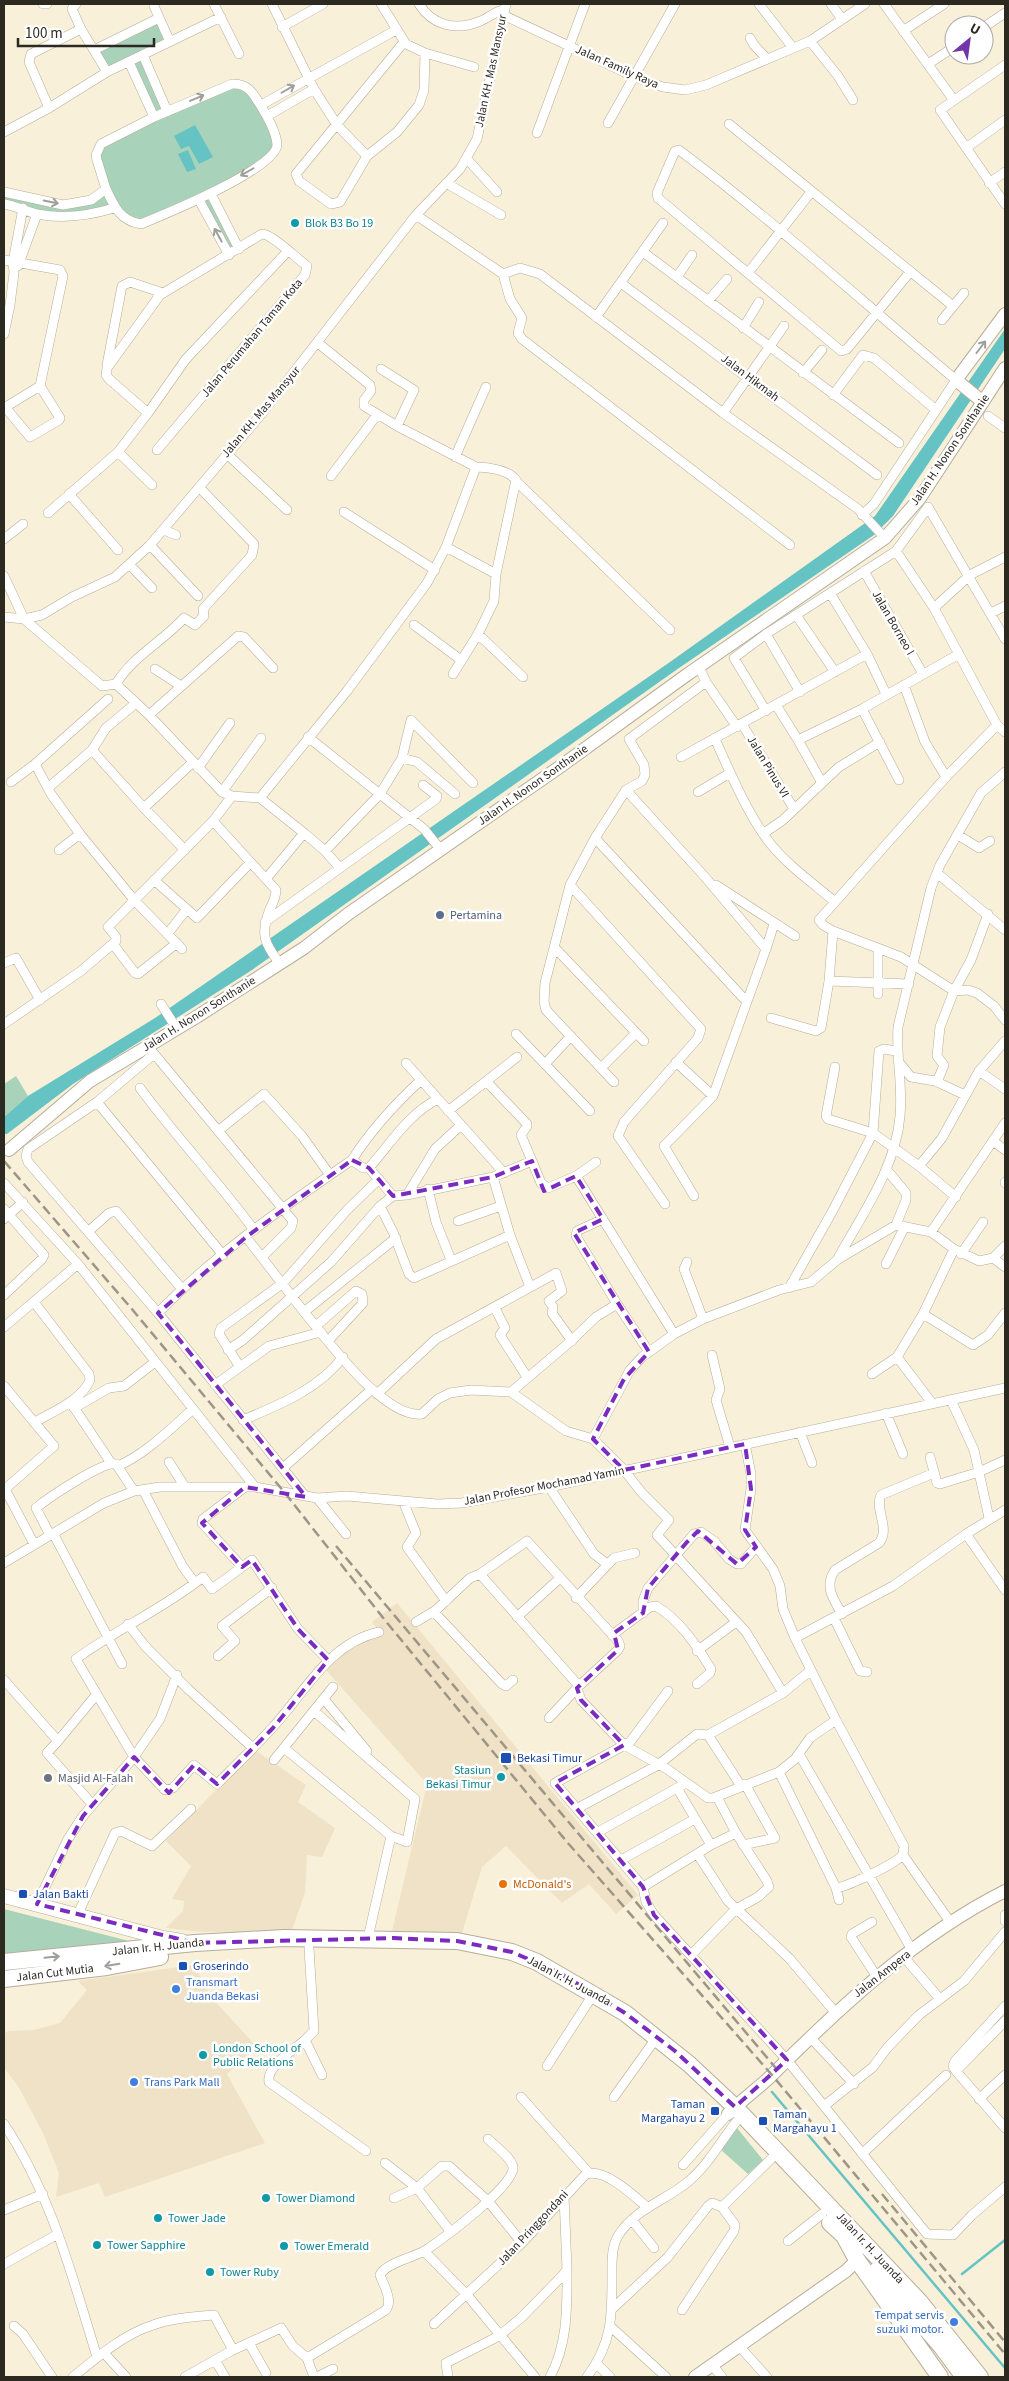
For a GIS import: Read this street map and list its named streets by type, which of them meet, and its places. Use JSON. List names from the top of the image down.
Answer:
{
  "streets": {
    "highway": ["Jalan Ir. H. Juanda", "Jalan Cut Mutia"],
    "street": [
      "Jalan Family Raya",
      "Jalan KH. Mas Mansyur",
      "Jalan Perumahan Taman Kota",
      "Jalan Hikmah",
      "Jalan H. Nonon Sonthanie",
      "Jalan Borneo I",
      "Jalan Pinus VI",
      "Jalan Profesor Mochamad Yamin",
      "Jalan Ampera",
      "Jalan Pringgondani"
    ]
  },
  "crossings": [
    ["Jalan Family Raya", "Jalan KH. Mas Mansyur"],
    ["Jalan H. Nonon Sonthanie", "Jalan Pinus VI"],
    ["Jalan Ir. H. Juanda", "Jalan Cut Mutia"],
    ["Jalan Ir. H. Juanda", "Jalan Ampera"]
  ],
  "one_way": ["Jalan Cut Mutia"],
  "places": {
    "other": [
      "Blok B3 Bo 19",
      "Pertamina",
      "Stasiun Bekasi Timur",
      "Masjid Al-Falah",
      "McDonald's",
      "Transmart Juanda Bekasi",
      "London School of Public Relations",
      "Trans Park Mall",
      "Tower Diamond",
      "Tower Jade",
      "Tower Sapphire",
      "Tower Emerald",
      "Tower Ruby",
      "Tempat servis suzuki motor."
    ],
    "transit": [
      "Bekasi Timur",
      "Jalan Bakti",
      "Groserindo",
      "Taman Margahayu 2",
      "Taman Margahayu 1"
    ]
  },
  "scale_bar": "100 m",
  "north": "top right"
}
